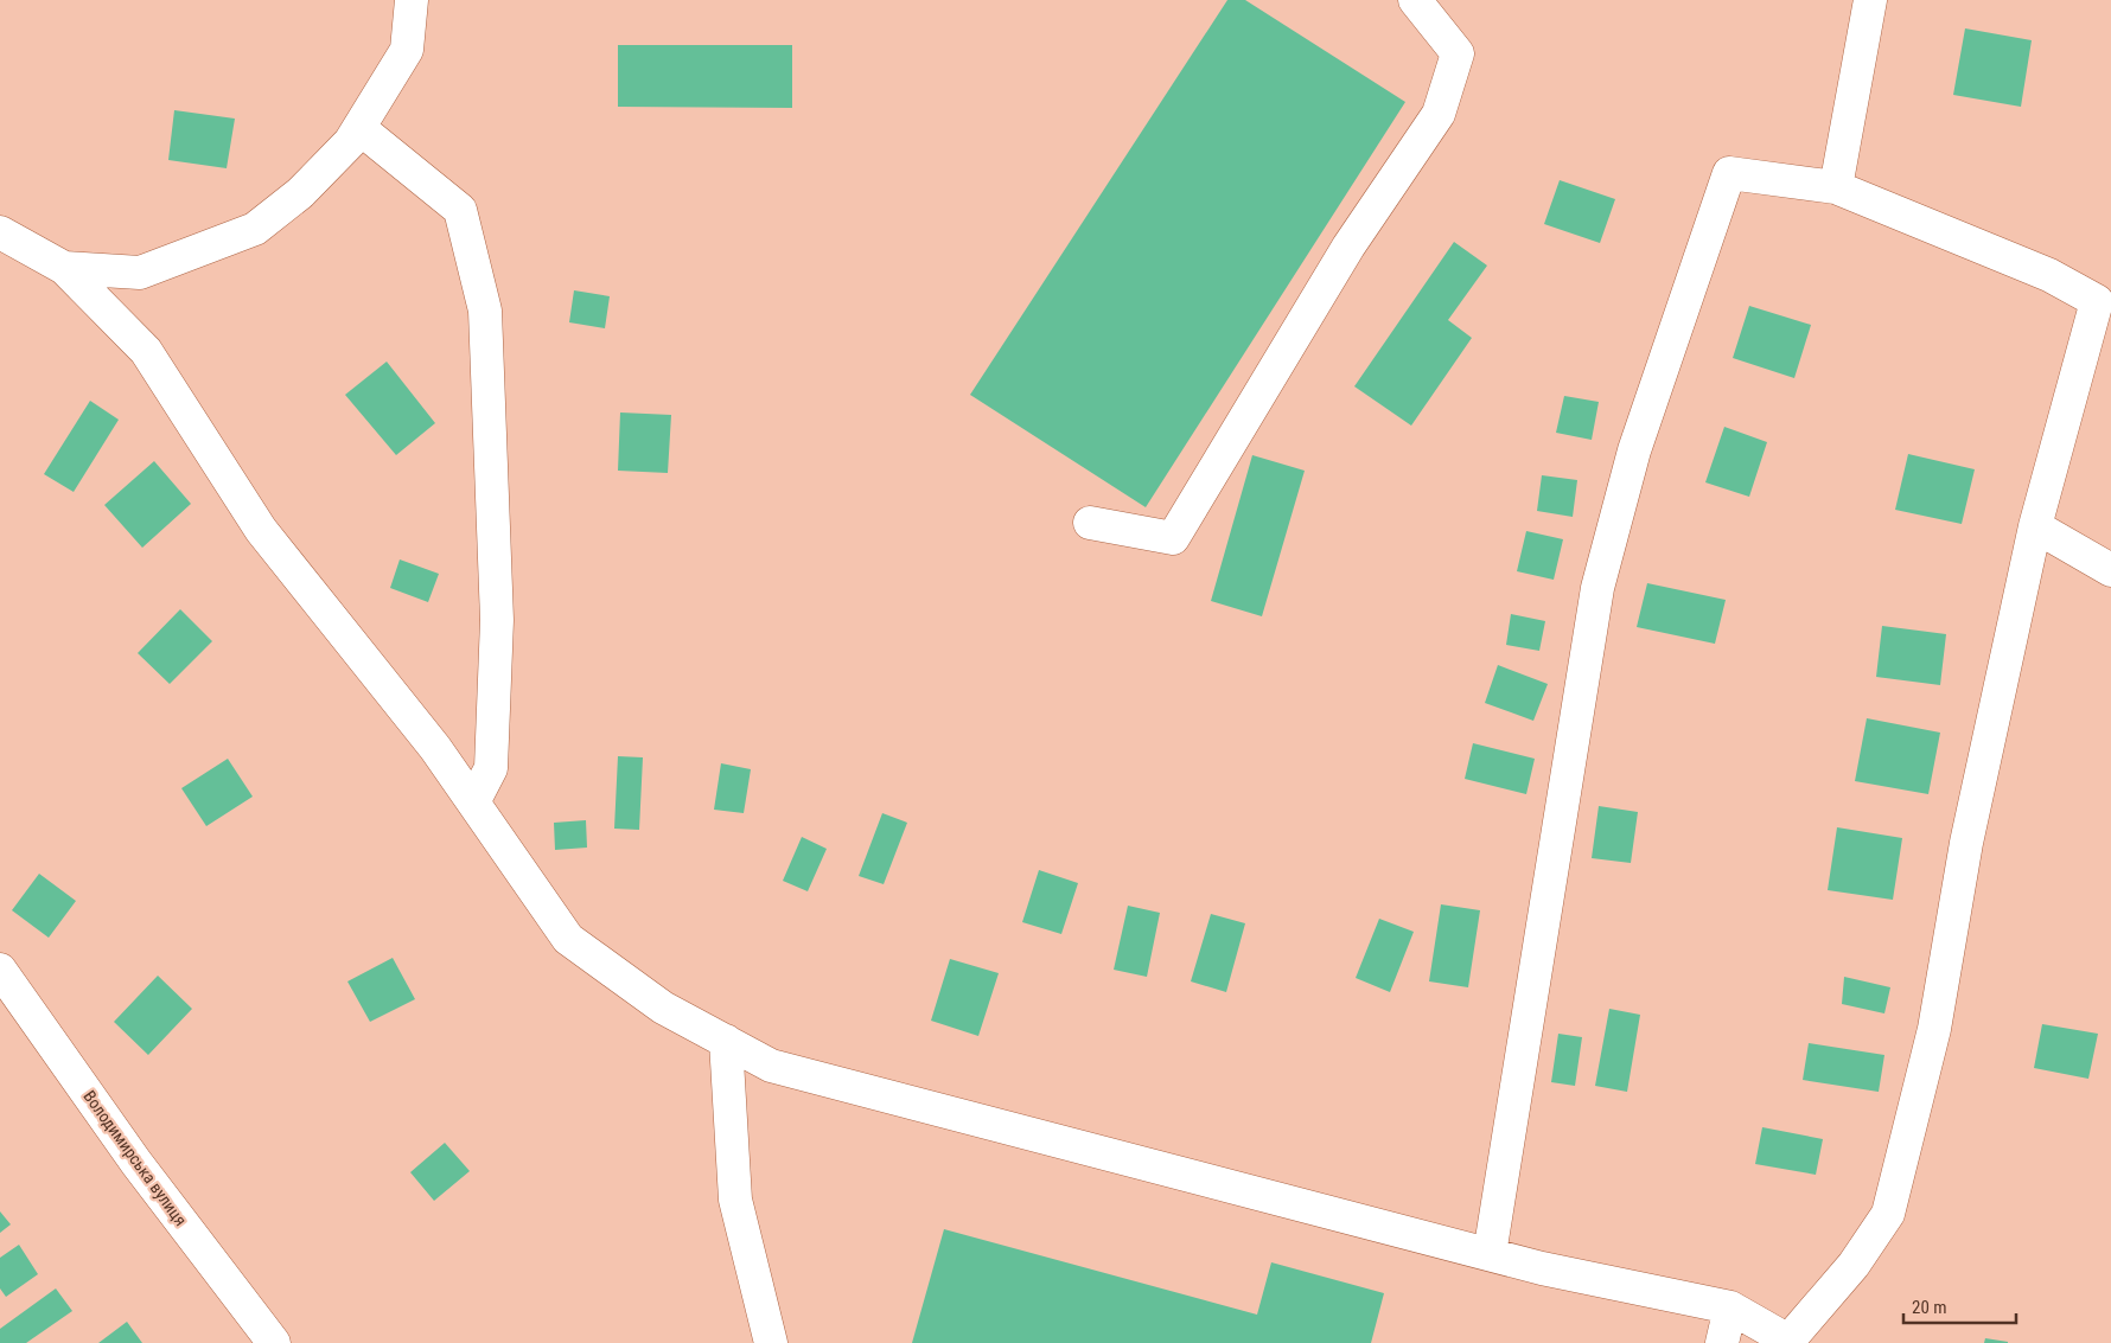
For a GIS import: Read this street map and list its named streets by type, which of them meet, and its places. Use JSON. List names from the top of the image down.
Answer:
{
  "streets": {
    "street": ["Володимирська вулиця"]
  },
  "scale_bar": "20 m"
}
